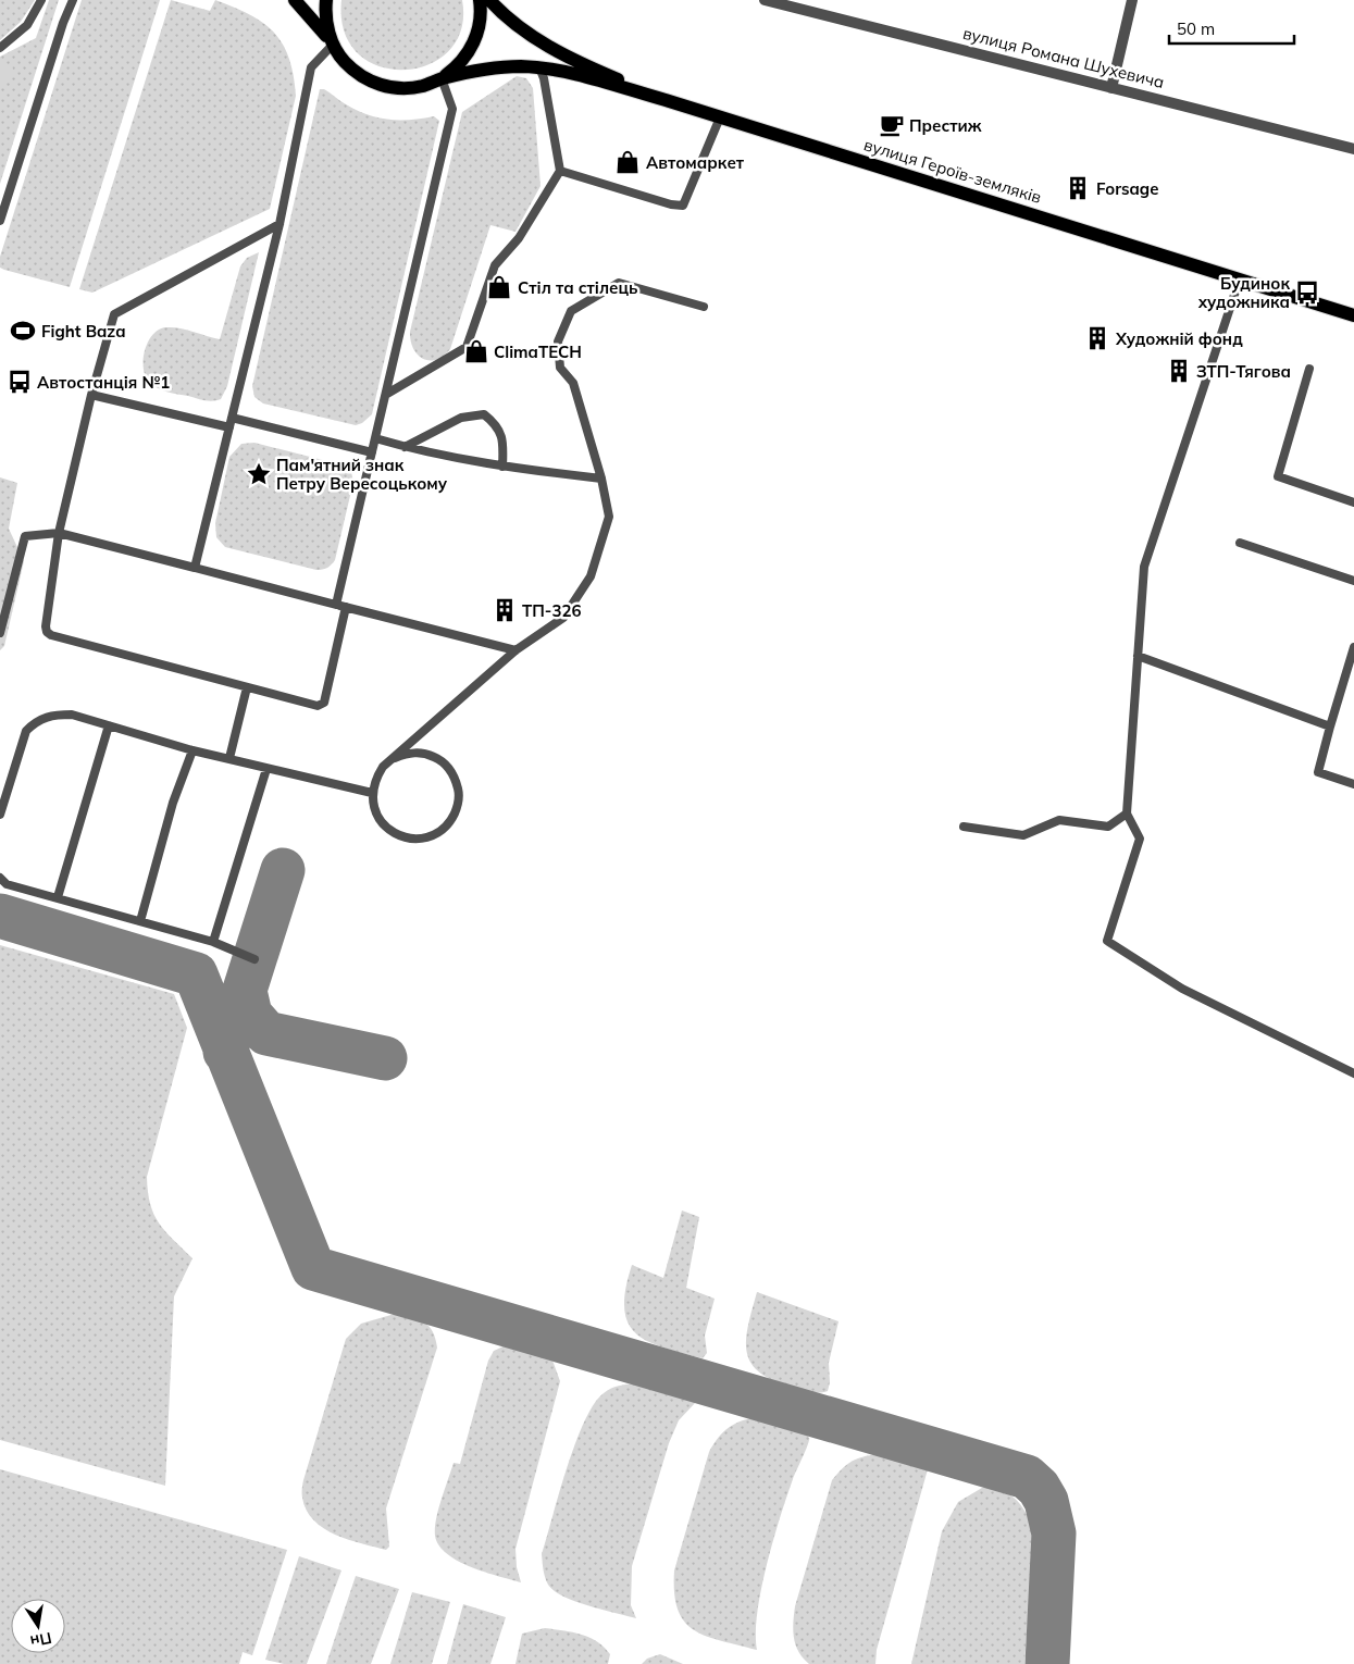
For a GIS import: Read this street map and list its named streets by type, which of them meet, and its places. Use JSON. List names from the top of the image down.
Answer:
{
  "streets": {
    "main road": ["вулиця Героїв-земляків"],
    "street": ["вулиця Романа Шухевича"]
  },
  "places": {
    "cafe": ["Престиж"],
    "shop": ["Автомаркет", "Стіл та стілець", "ClimaTECH"],
    "building": [
      "Forsage",
      "Художній фонд",
      "ЗТП-Тягова",
      "ТП-326"
    ],
    "bus stop": ["Будинок художника", "Автостанція №1"],
    "sports": ["Fight Baza"],
    "place": ["Пам'ятний знак Петру Вересоцькому"]
  },
  "scale_bar": "50 m",
  "north": "bottom"
}
